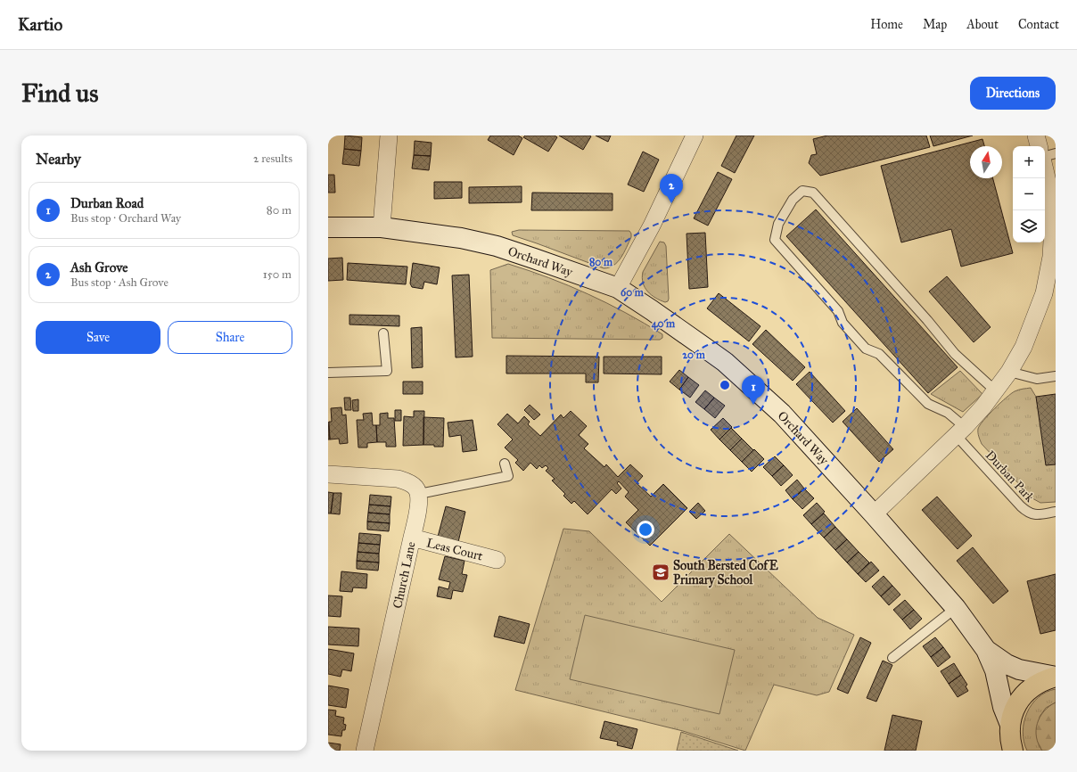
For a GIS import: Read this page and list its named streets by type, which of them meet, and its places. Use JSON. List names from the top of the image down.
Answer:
{
  "streets": {
    "street": ["Orchard Way", "Leas Court", "Church Lane"],
    "lane": ["Durban Park"]
  },
  "crossings": [
    ["Leas Court", "Church Lane"]
  ],
  "places": {
    "school or university": ["South Bersted CofE Primary School"]
  },
  "north": "top",
  "page": {
    "header": "Kartio",
    "nav": [
      "Home",
      "Map",
      "About",
      "Contact"
    ],
    "buttons": [
      "Directions",
      ["Save", "Share"]
    ],
    "title": "Find us",
    "heading": ["Nearby", "2 results"],
    "map_buttons": ["+", "−"],
    "pins": ["2", "1"],
    "list": [
      {
        "mark": "1",
        "name": "Durban Road",
        "note": "Bus stop · Orchard Way",
        "value": "80 m"
      },
      {
        "mark": "2",
        "name": "Ash Grove",
        "note": "Bus stop · Ash Grove",
        "value": "150 m"
      }
    ]
  },
  "rings": [
    "80 m",
    "60 m",
    "40 m",
    "20 m"
  ]
}
